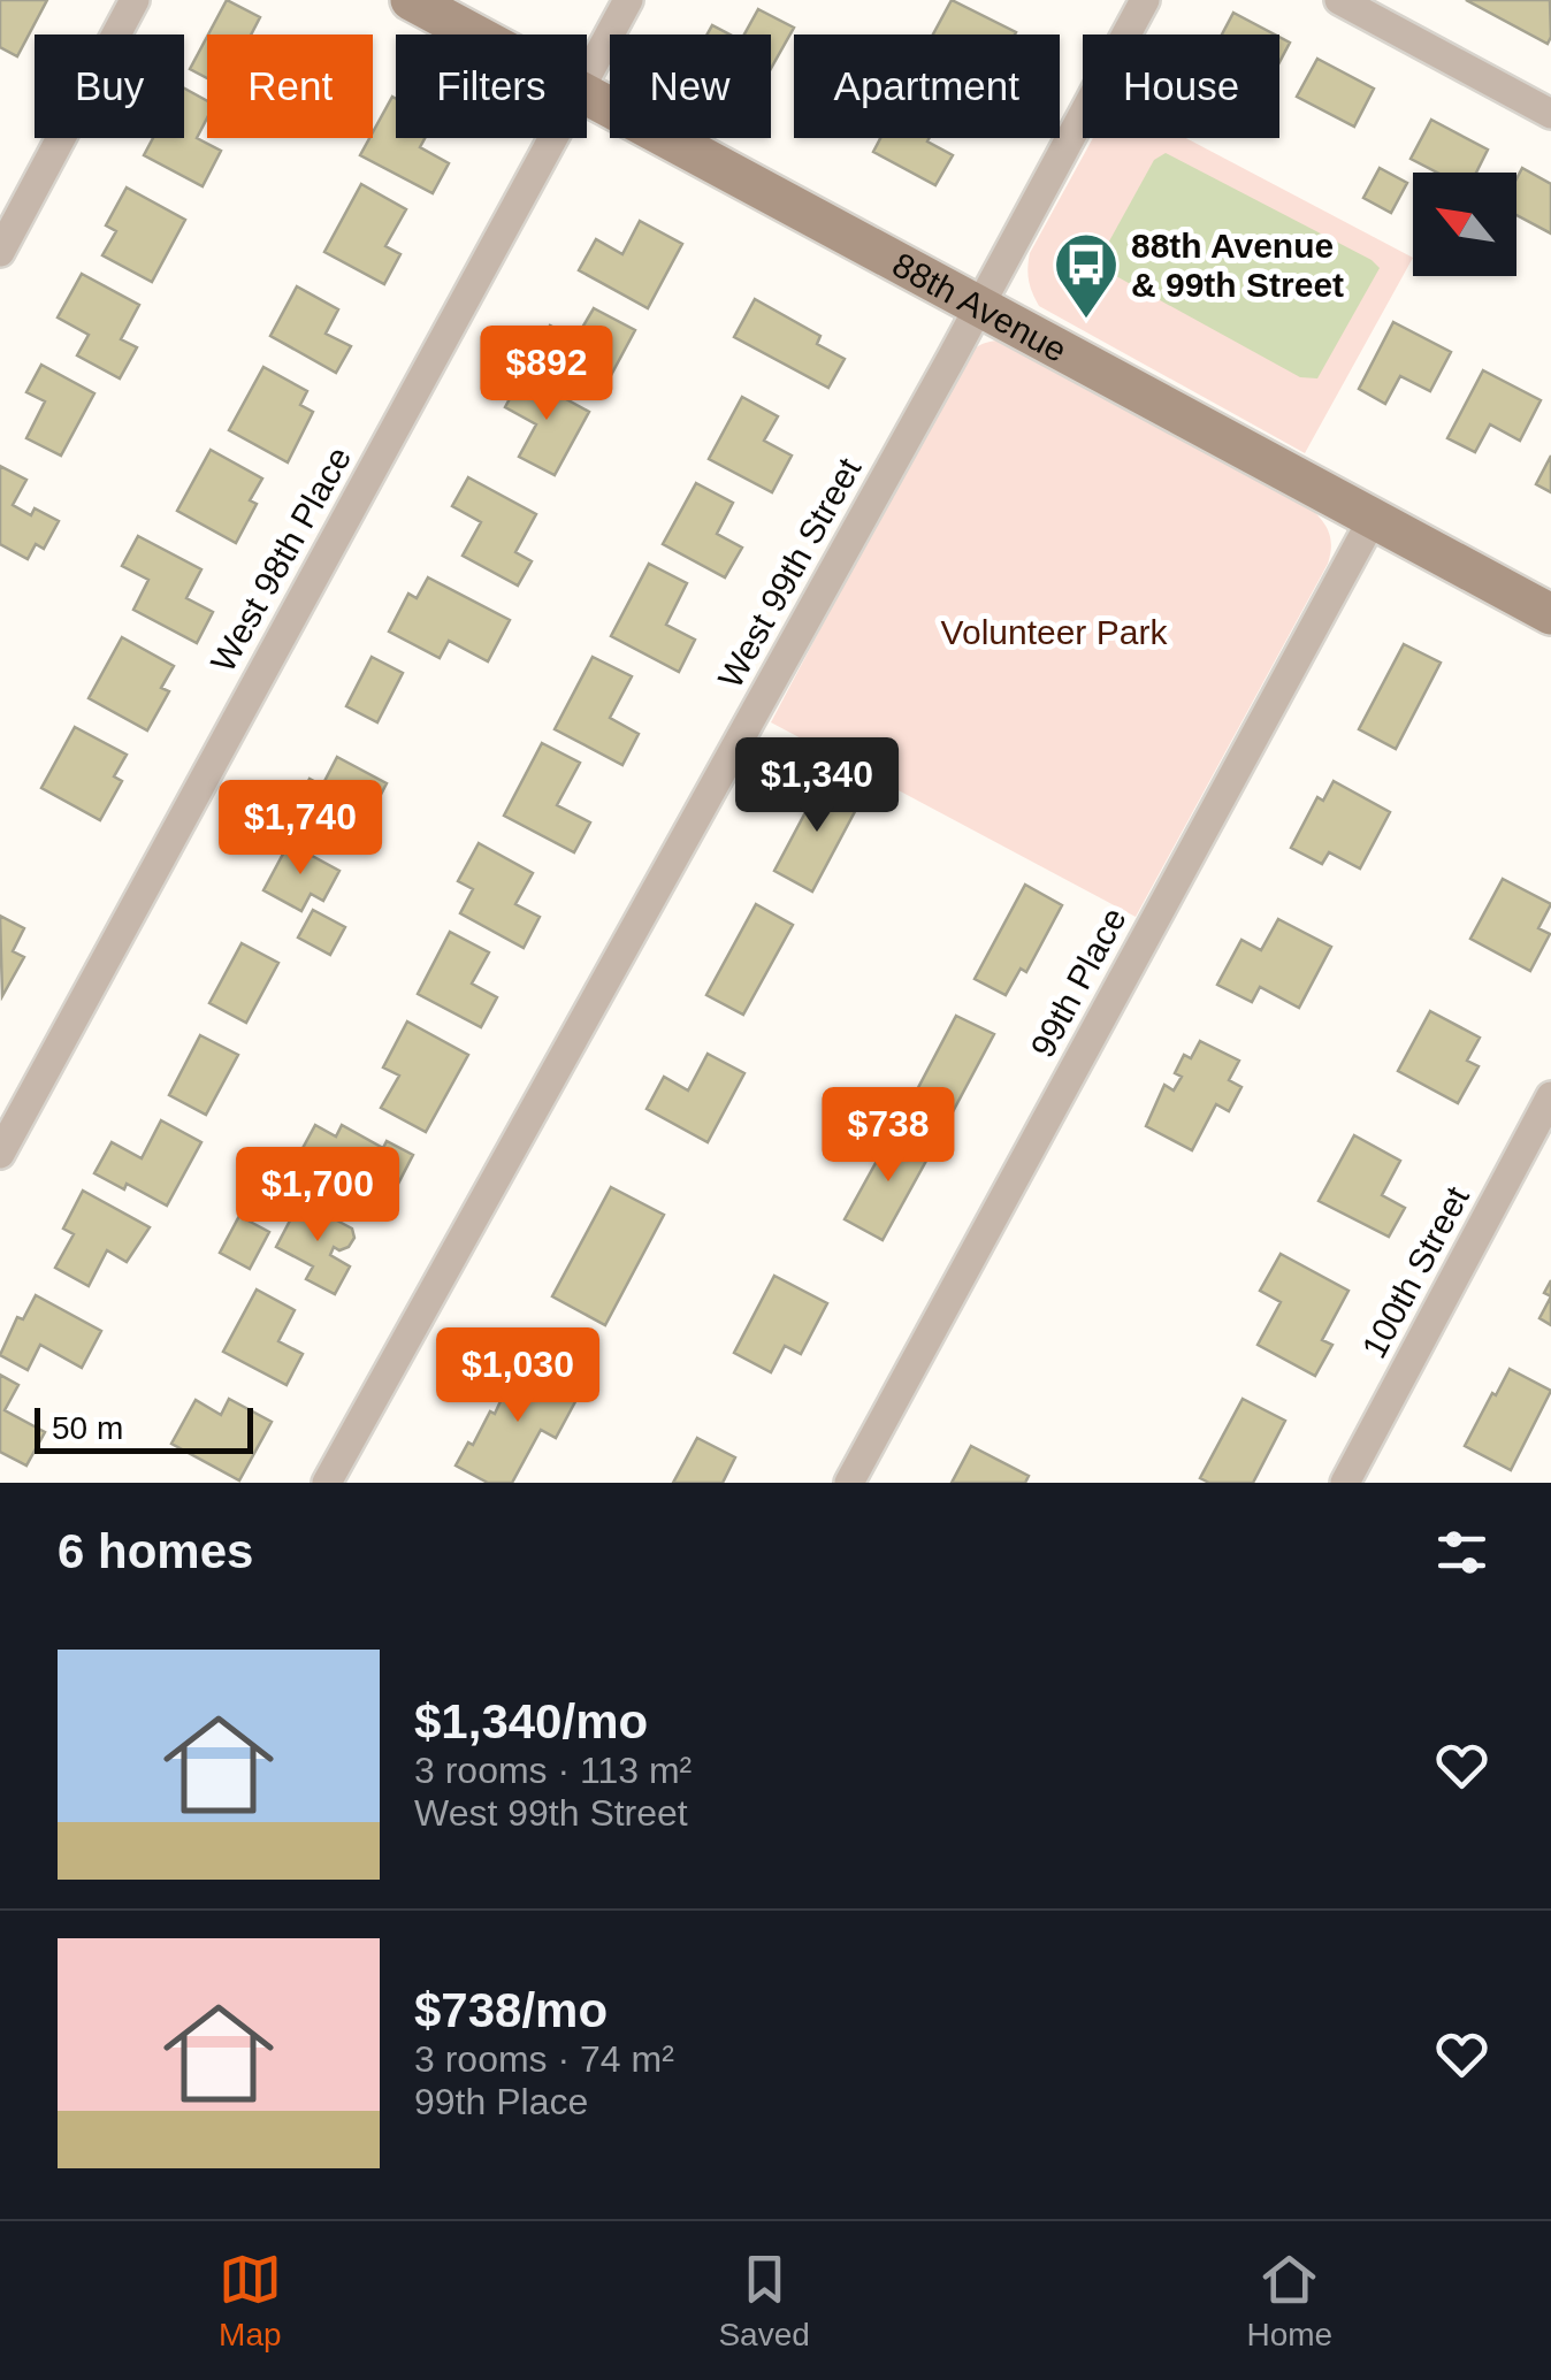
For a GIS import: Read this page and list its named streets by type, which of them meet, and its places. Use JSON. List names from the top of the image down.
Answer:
{
  "streets": {
    "street": [
      "88th Avenue",
      "West 98th Place",
      "West 99th Street",
      "99th Place",
      "100th Street"
    ]
  },
  "crossings": [
    ["88th Avenue", "West 99th Street"],
    ["88th Avenue", "99th Place"]
  ],
  "parks": ["Volunteer Park"],
  "places": {
    "bus stop": ["88th Avenue & 99th Street"]
  },
  "scale_bar": "50 m",
  "north": "top left",
  "page": {
    "chip": [
      "Buy",
      "Rent",
      "Filters",
      "New",
      "Apartment",
      "House"
    ],
    "price": [
      "$892",
      "$1,340",
      "$1,740",
      "$738",
      "$1,700",
      "$1,030"
    ],
    "scale": "50 m",
    "heading": "6 homes",
    "list": [
      {
        "name": "$1,340/mo",
        "note": "3 rooms · 113 m² · West 99th Street"
      },
      {
        "name": "$738/mo",
        "note": "3 rooms · 74 m² · 99th Place"
      }
    ],
    "tabs": ["Map", "Saved", "Home"]
  }
}
